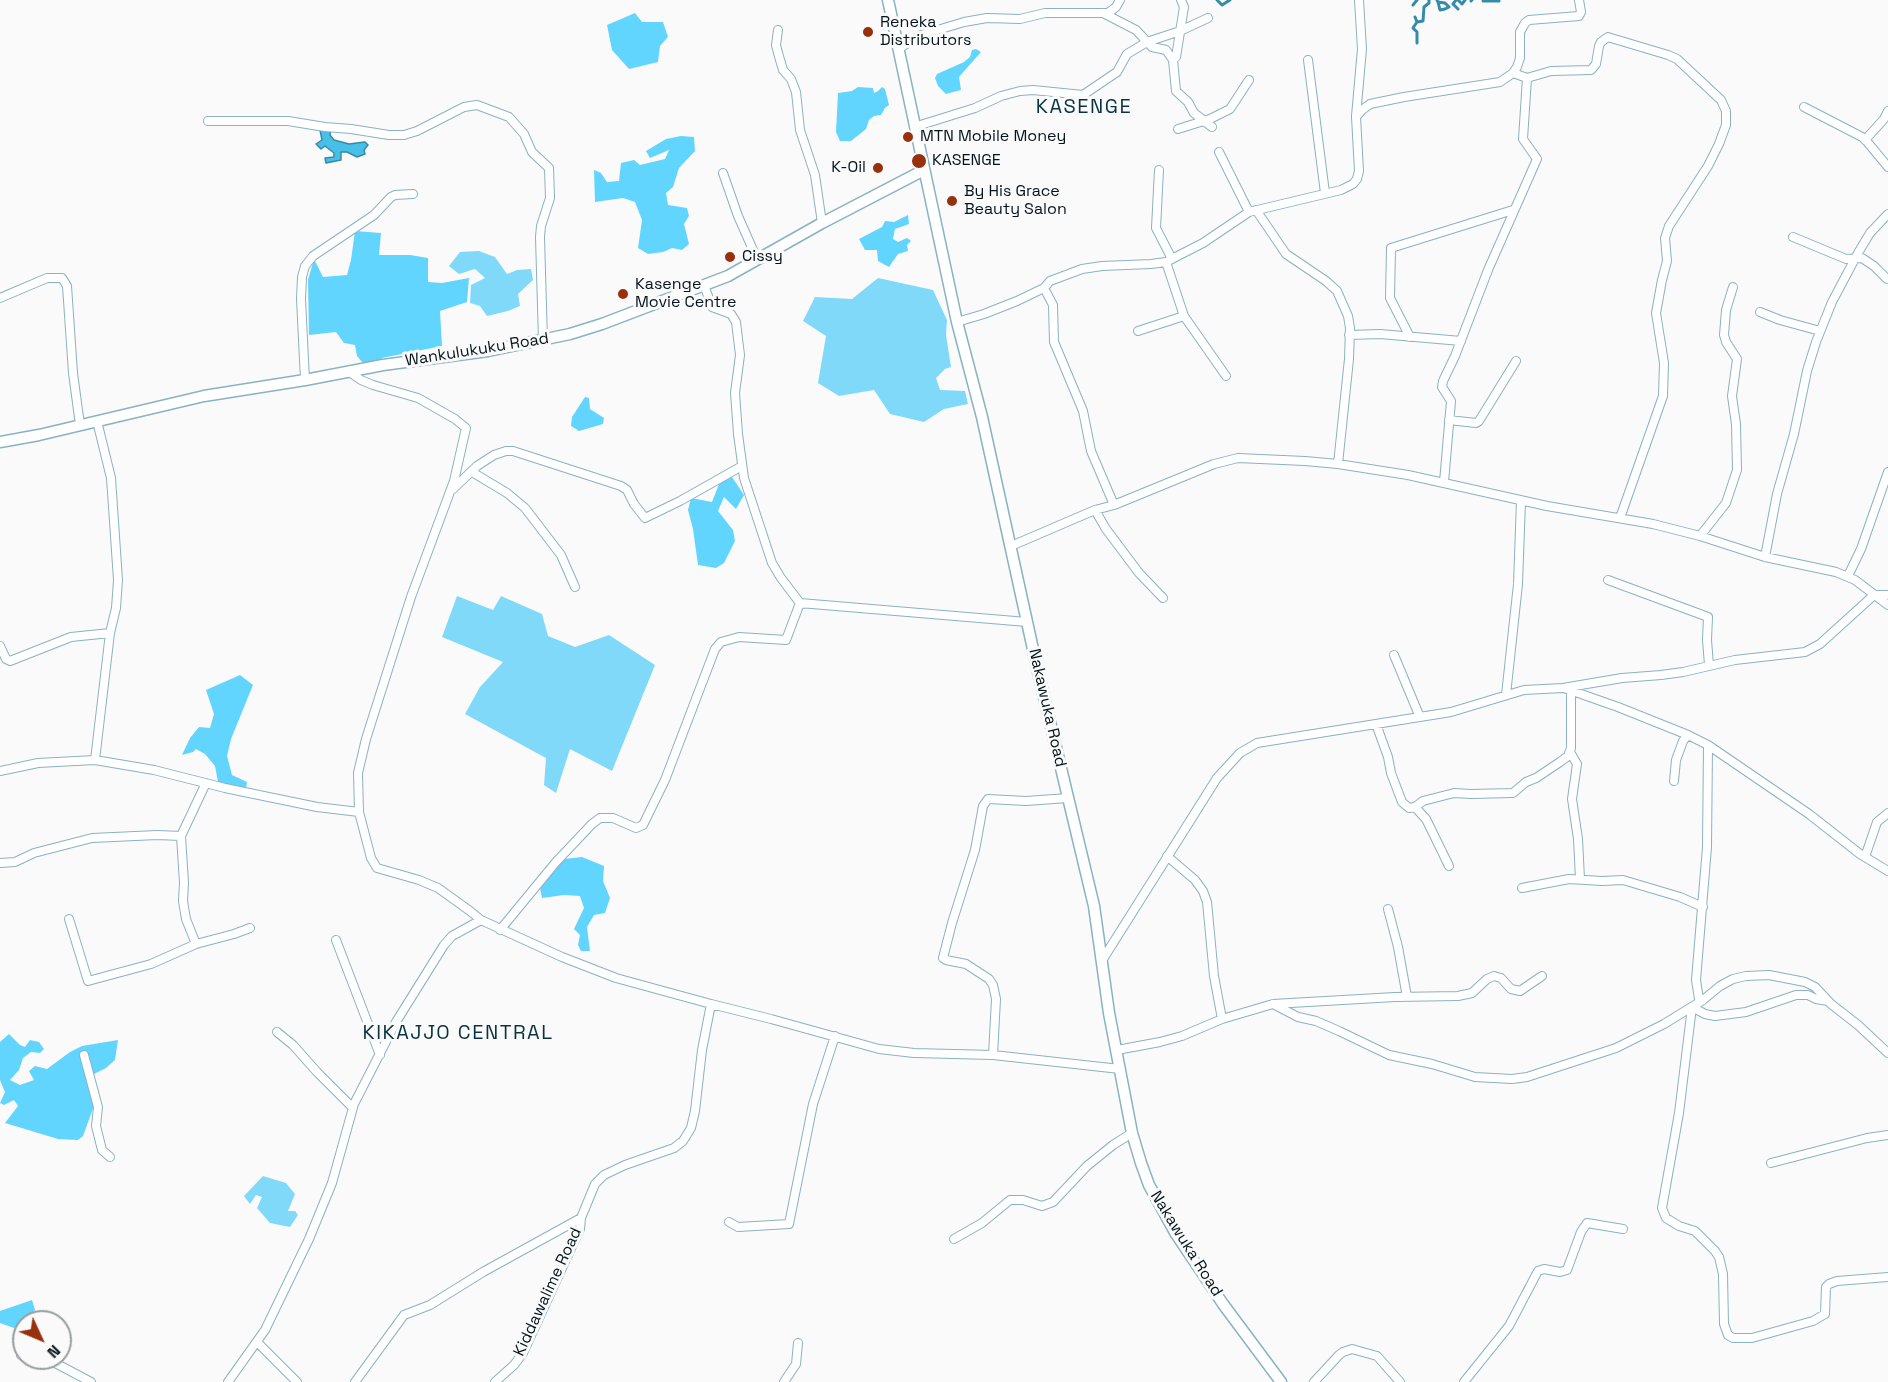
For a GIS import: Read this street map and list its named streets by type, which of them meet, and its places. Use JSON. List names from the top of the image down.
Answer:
{
  "streets": {
    "main road": ["Wankulukuku Road", "Nakawuka Road"],
    "street": ["Kiddawalime Road"]
  },
  "crossings": [
    ["Wankulukuku Road", "Nakawuka Road"]
  ],
  "districts": ["KASENGE", "KIKAJJO CENTRAL"],
  "places": [
    "Reneka Distributors",
    "MTN Mobile Money",
    "KASENGE",
    "K-Oil",
    "By His Grace Beauty Salon",
    "Cissy",
    "Kasenge Movie Centre"
  ],
  "north": "bottom right"
}
